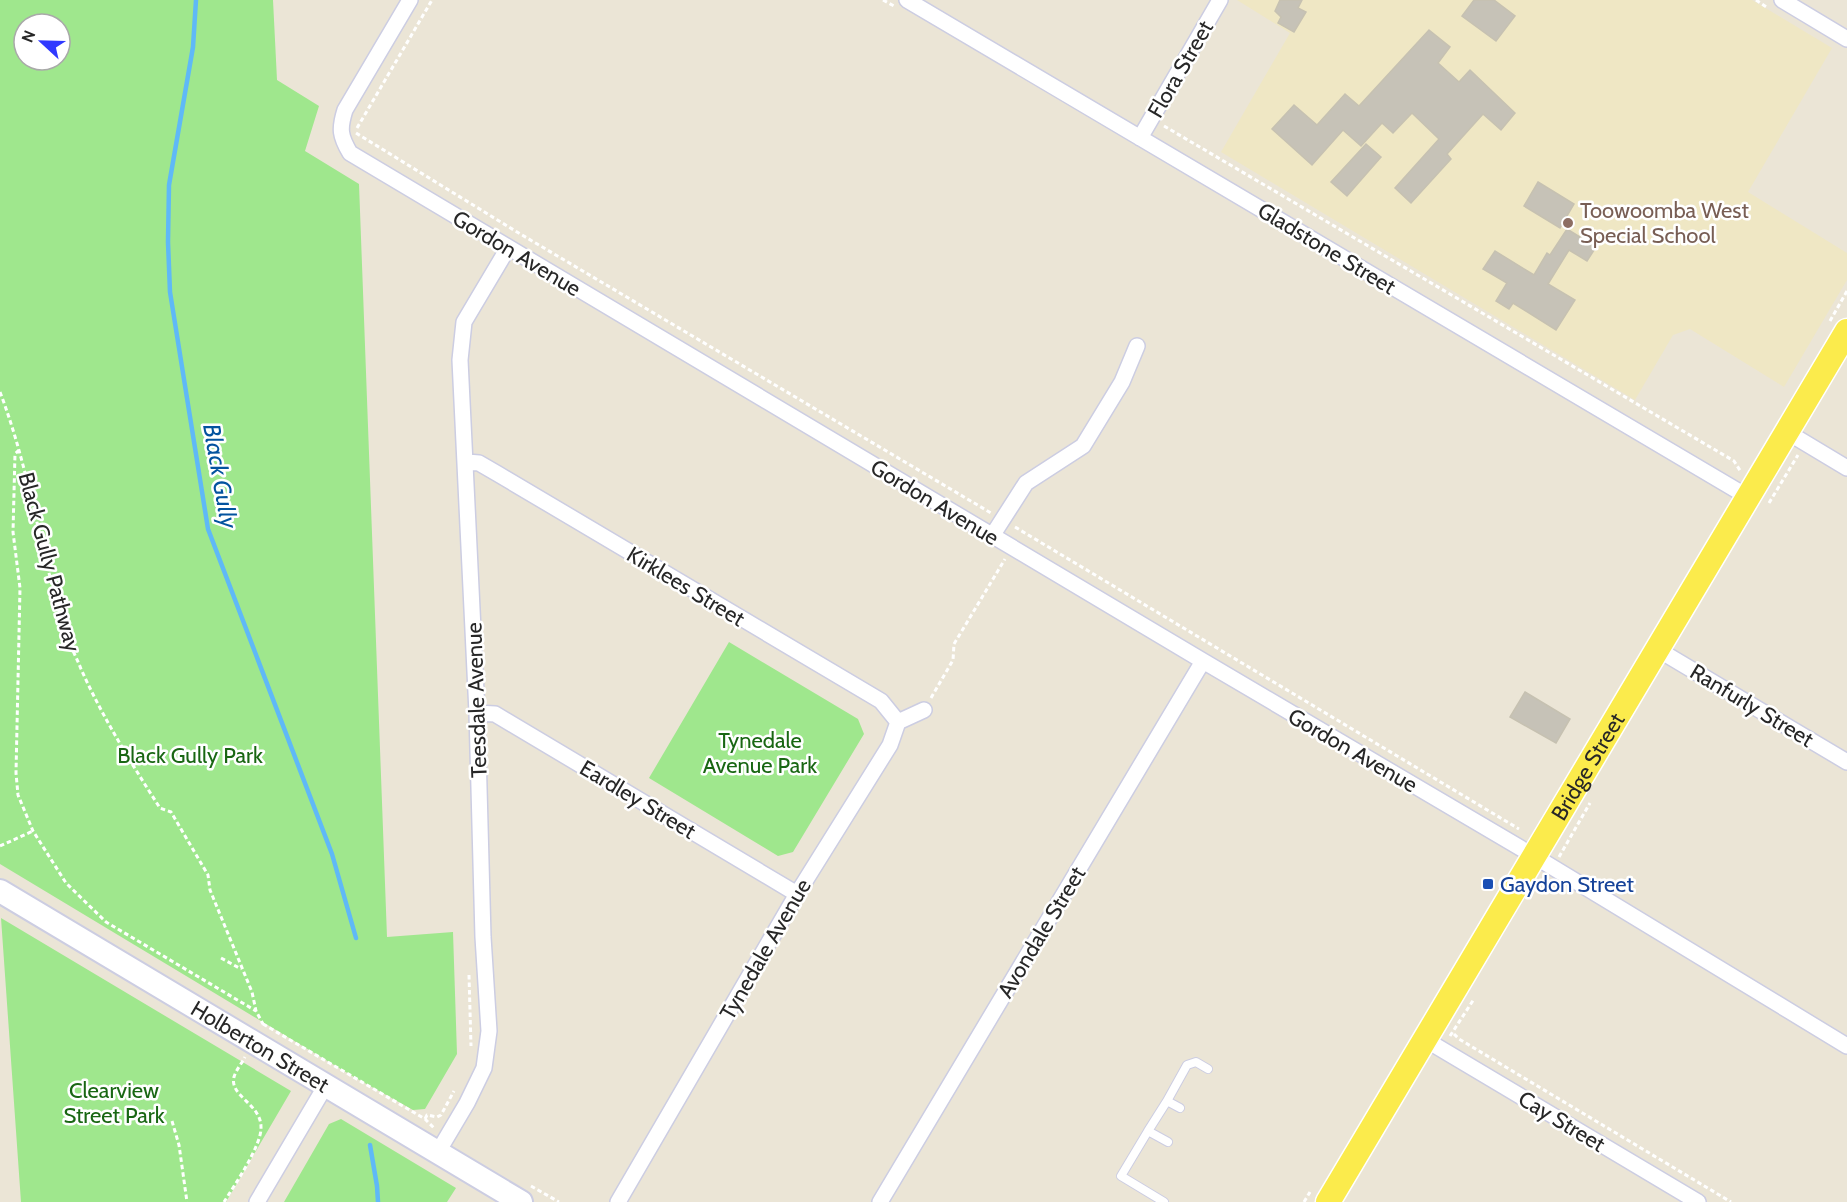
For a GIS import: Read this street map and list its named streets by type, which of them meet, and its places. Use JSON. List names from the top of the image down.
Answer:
{
  "streets": {
    "main road": ["Bridge Street", "Holberton Street"],
    "street": [
      "Flora Street",
      "Gladstone Street",
      "Gordon Avenue",
      "Kirklees Street",
      "Teesdale Avenue",
      "Ranfurly Street",
      "Eardley Street",
      "Avondale Street",
      "Tynedale Avenue",
      "Cay Street"
    ],
    "path": ["Black Gully Pathway"]
  },
  "crossings": [
    ["Flora Street", "Gladstone Street"],
    ["Gladstone Street", "Bridge Street"],
    ["Gordon Avenue", "Teesdale Avenue"],
    ["Gordon Avenue", "Bridge Street"],
    ["Gordon Avenue", "Avondale Street"],
    ["Kirklees Street", "Teesdale Avenue"],
    ["Kirklees Street", "Tynedale Avenue"],
    ["Teesdale Avenue", "Eardley Street"],
    ["Teesdale Avenue", "Holberton Street"],
    ["Ranfurly Street", "Bridge Street"],
    ["Bridge Street", "Cay Street"],
    ["Eardley Street", "Tynedale Avenue"]
  ],
  "water": ["Black Gully"],
  "parks": ["Tynedale Avenue Park", "Black Gully Park", "Clearview Street Park"],
  "places": {
    "other": ["Toowoomba West Special School"],
    "transit": ["Gaydon Street"]
  },
  "north": "left"
}
